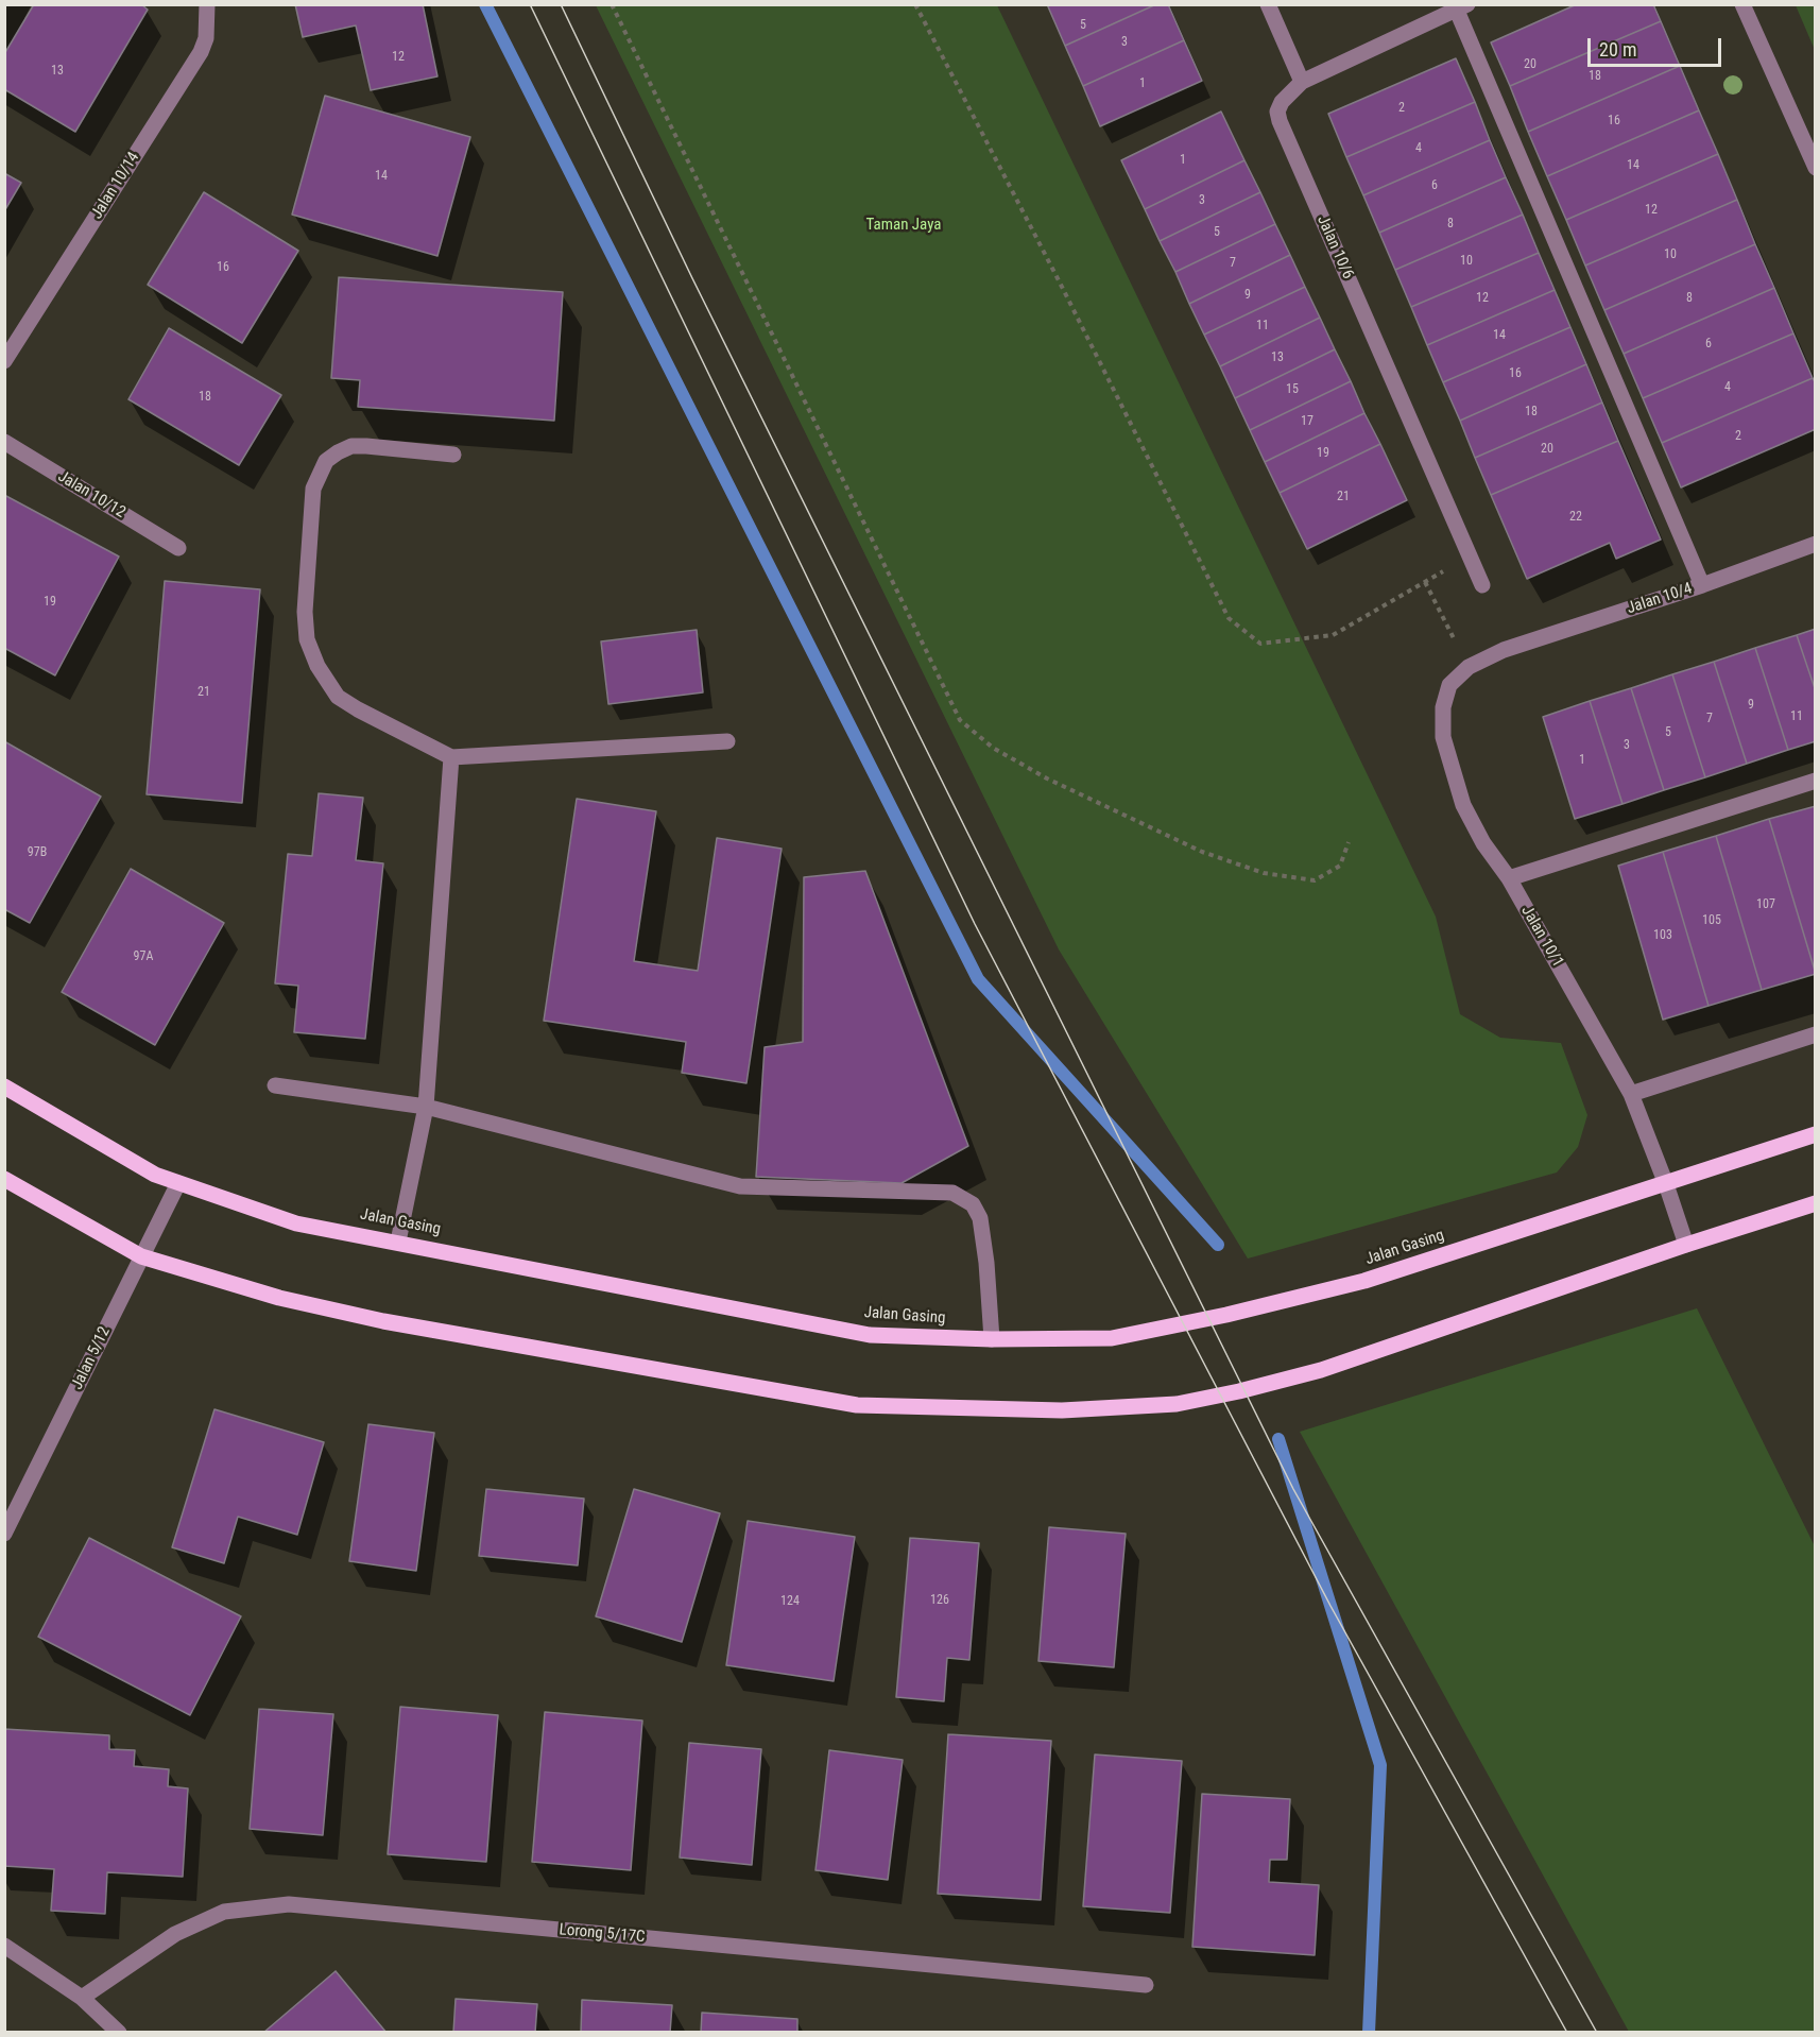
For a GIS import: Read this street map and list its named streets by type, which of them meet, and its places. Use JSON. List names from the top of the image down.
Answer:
{
  "streets": {
    "main road": ["Jalan Gasing"],
    "street": [
      "Jalan 10/14",
      "Jalan 10/6",
      "Jalan 10/12",
      "Jalan 10/4",
      "Jalan 10/1",
      "Jalan 5/12",
      "Lorong 5/17C"
    ]
  },
  "crossings": [
    ["Jalan 10/4", "Jalan 10/1"],
    ["Jalan 10/1", "Jalan Gasing"],
    ["Jalan Gasing", "Jalan 5/12"]
  ],
  "parks": ["Taman Jaya"],
  "house_numbers": [
    "5",
    "3",
    "12",
    "20",
    "13",
    "18",
    "1",
    "2",
    "16",
    "4",
    "1",
    "14",
    "14",
    "6",
    "3",
    "12",
    "8",
    "5",
    "10",
    "10",
    "7",
    "16",
    "9",
    "12",
    "8",
    "11",
    "14",
    "6",
    "13",
    "16",
    "4",
    "15",
    "18",
    "18",
    "17",
    "2",
    "20",
    "19",
    "21",
    "22",
    "19",
    "21",
    "9",
    "11",
    "7",
    "5",
    "3",
    "1",
    "97B",
    "107",
    "105",
    "103",
    "97A",
    "126",
    "124"
  ],
  "scale_bar": "20 m"
}
